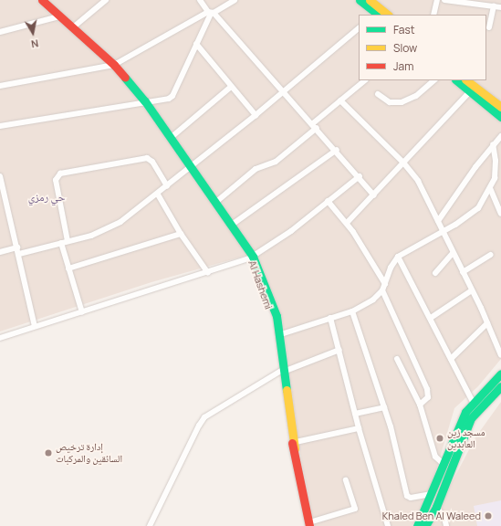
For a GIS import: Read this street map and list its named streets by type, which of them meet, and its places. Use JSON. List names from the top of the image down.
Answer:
{
  "streets": {
    "street": ["Al Hashemi"]
  },
  "districts": ["حي رمزي"],
  "places": ["مسجد زين العابدين", "إدارة ترخيص السائقين والمركبات", "Khaled Ben Al Waleed"],
  "legend": ["Fast", "Slow", "Jam"],
  "north": "bottom"
}
